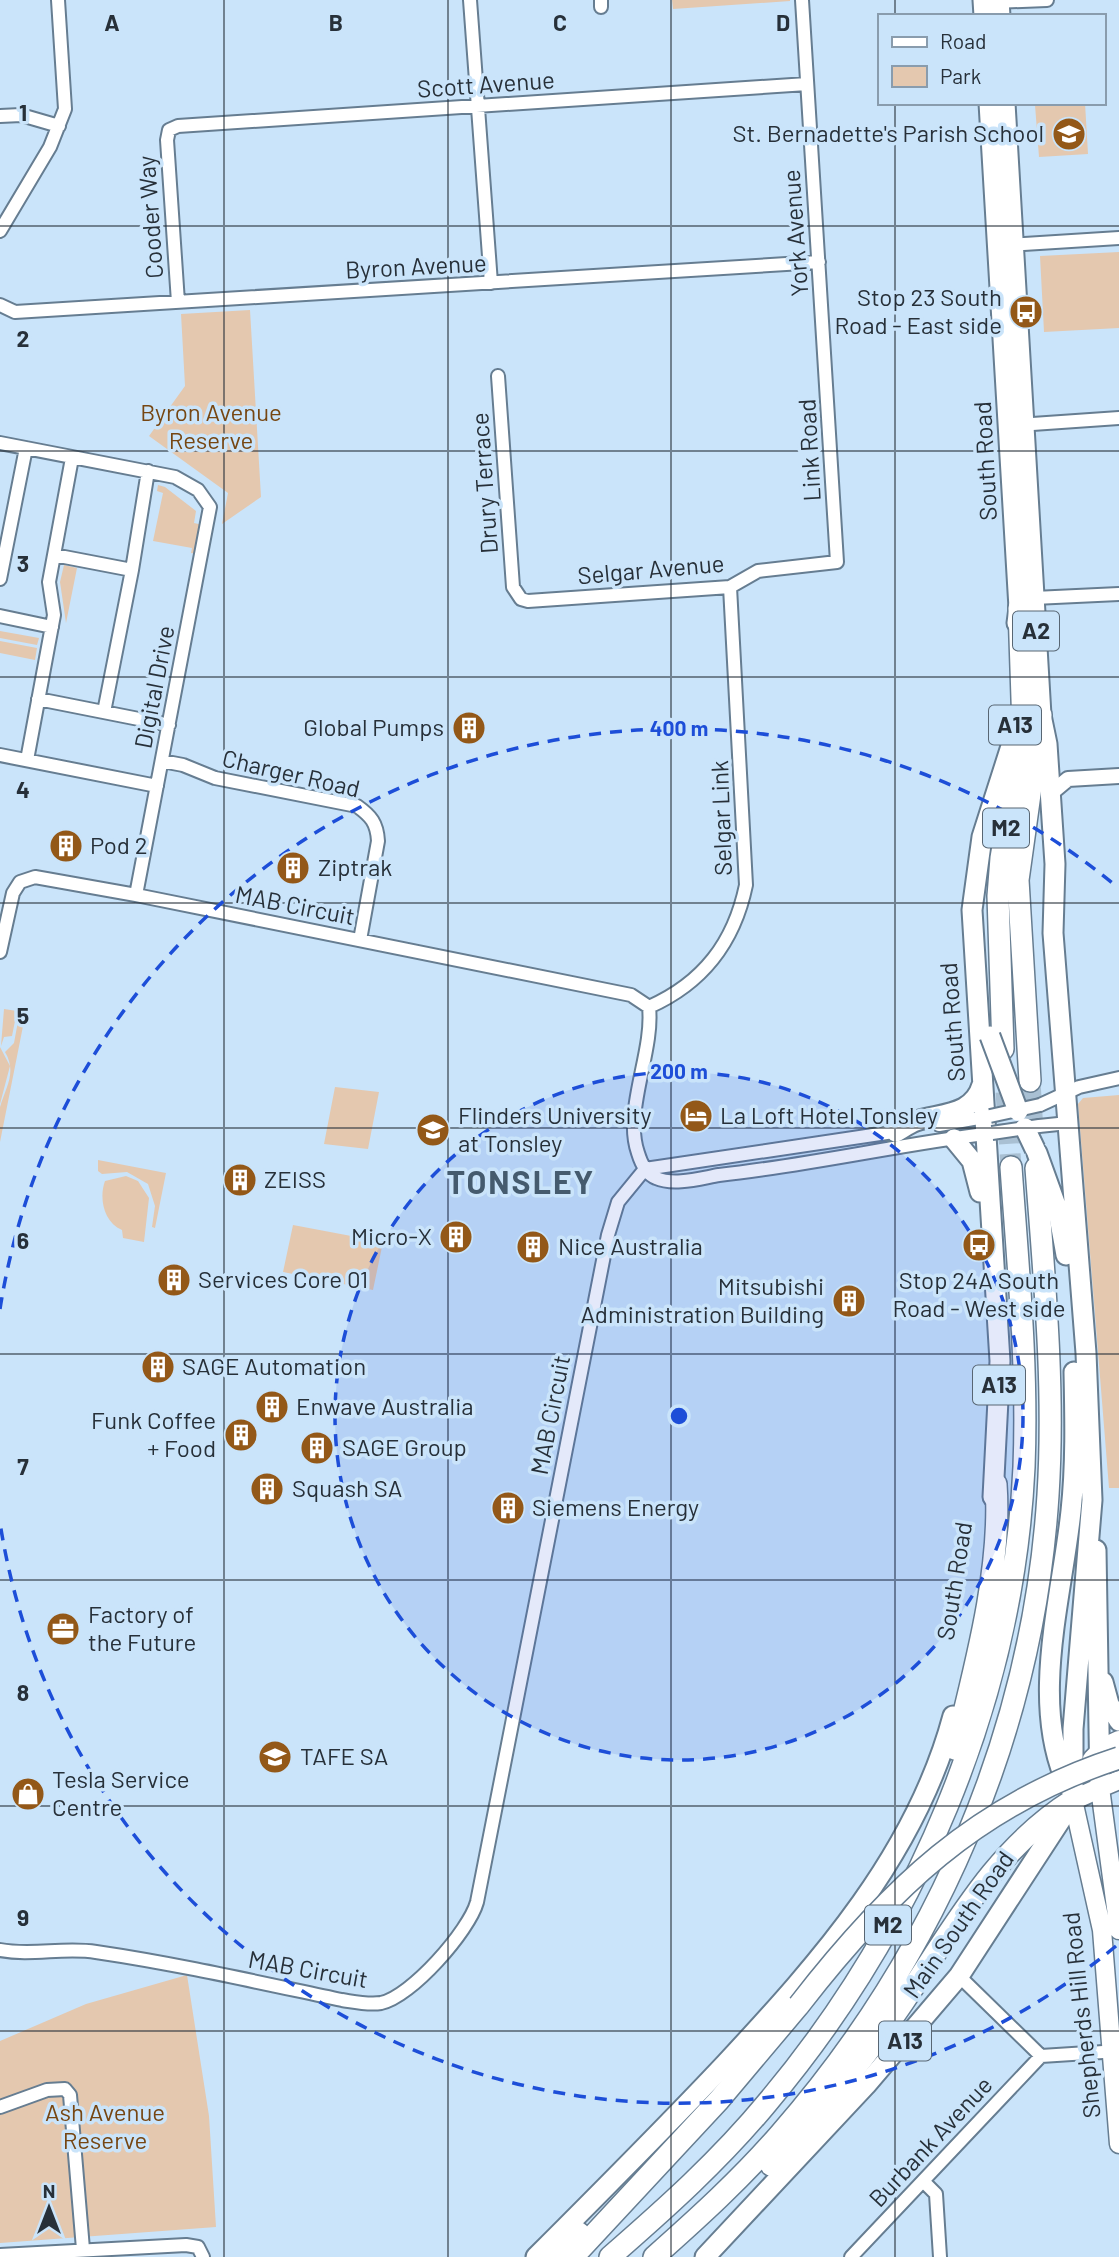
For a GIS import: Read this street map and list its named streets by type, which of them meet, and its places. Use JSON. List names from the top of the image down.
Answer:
{
  "streets": {
    "highway": [
      "South Road",
      "A2",
      "A13",
      "M2",
      "Main South Road"
    ],
    "main road": ["Shepherds Hill Road"],
    "street": [
      "Scott Avenue",
      "Cooder Way",
      "York Avenue",
      "Byron Avenue",
      "Link Road",
      "Drury Terrace",
      "Selgar Avenue",
      "Digital Drive",
      "Charger Road",
      "Selgar Link",
      "MAB Circuit",
      "Burbank Avenue"
    ]
  },
  "crossings": [
    ["Scott Avenue", "Cooder Way"],
    ["Scott Avenue", "York Avenue"],
    ["Cooder Way", "Byron Avenue"],
    ["York Avenue", "Byron Avenue"],
    ["York Avenue", "Link Road"],
    ["Link Road", "Selgar Avenue"],
    ["South Road", "M2"],
    ["South Road", "Main South Road"],
    ["South Road", "Shepherds Hill Road"],
    ["Drury Terrace", "Selgar Avenue"],
    ["Selgar Avenue", "Selgar Link"],
    ["Digital Drive", "Charger Road"],
    ["Digital Drive", "MAB Circuit"],
    ["Charger Road", "MAB Circuit"],
    ["Selgar Link", "MAB Circuit"],
    ["Main South Road", "Shepherds Hill Road"]
  ],
  "districts": ["TONSLEY"],
  "parks": ["Byron Avenue Reserve", "Ash Avenue Reserve"],
  "places": {
    "school or university": ["St. Bernadette's Parish School", "Flinders University at Tonsley", "TAFE SA"],
    "bus stop": ["Stop 23 South Road - East side", "Stop 24A South Road - West side"],
    "building": [
      "Global Pumps",
      "Pod 2",
      "Ziptrak",
      "ZEISS",
      "Micro-X",
      "Nice Australia",
      "Services Core 01",
      "Mitsubishi Administration Building",
      "SAGE Automation",
      "Enwave Australia",
      "Funk Coffee + Food",
      "SAGE Group",
      "Squash SA",
      "Siemens Energy"
    ],
    "hotel": ["La Loft Hotel Tonsley"],
    "office": ["Factory of the Future"],
    "shop": ["Tesla Service Centre"]
  },
  "legend": ["Road", "Park"],
  "north": "top",
  "grid": {
    "columns": [
      "A",
      "B",
      "C",
      "D"
    ],
    "rows": [
      "1",
      "2",
      "3",
      "4",
      "5",
      "6",
      "7",
      "8",
      "9"
    ]
  },
  "rings": ["400 m", "200 m"]
}
